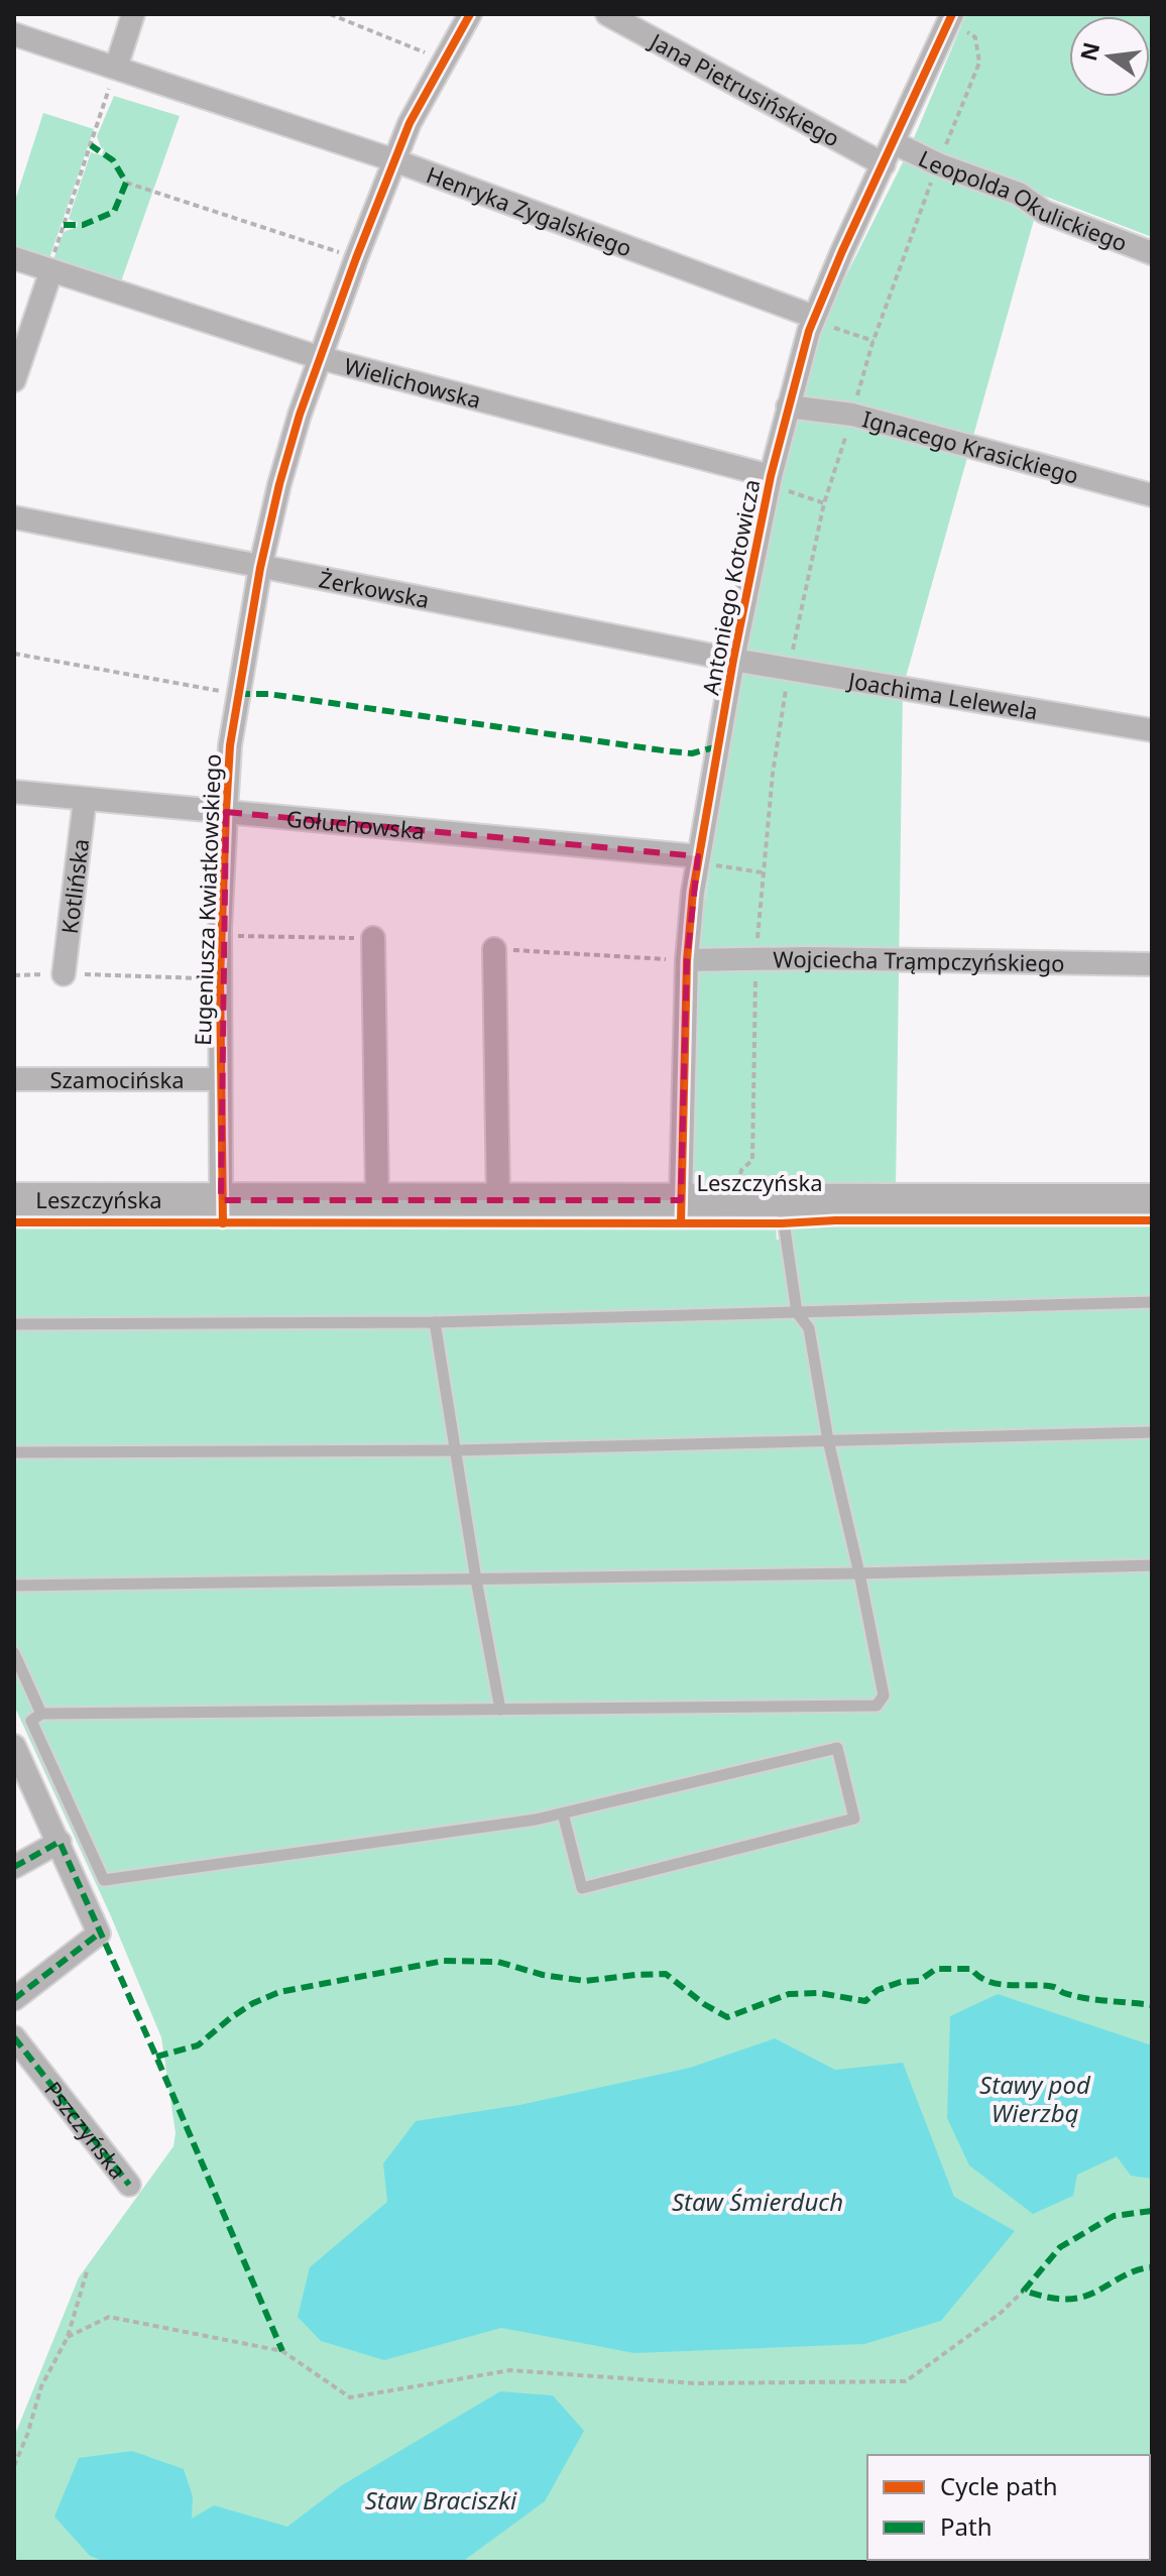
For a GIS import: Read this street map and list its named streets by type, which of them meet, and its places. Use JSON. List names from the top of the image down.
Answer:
{
  "streets": {
    "street": [
      "Jana Pietrusińskiego",
      "Leopolda Okulickiego",
      "Henryka Zygalskiego",
      "Wielichowska",
      "Ignacego Krasickiego",
      "Antoniego Kotowicza",
      "Żerkowska",
      "Joachima Lelewela",
      "Gołuchowska",
      "Kotlińska",
      "Eugeniusza Kwiatkowskiego",
      "Wojciecha Trąmpczyńskiego",
      "Szamocińska",
      "Leszczyńska",
      "Pszczyńska"
    ]
  },
  "crossings": [
    ["Jana Pietrusińskiego", "Antoniego Kotowicza"],
    ["Leopolda Okulickiego", "Antoniego Kotowicza"],
    ["Henryka Zygalskiego", "Antoniego Kotowicza"],
    ["Henryka Zygalskiego", "Eugeniusza Kwiatkowskiego"],
    ["Wielichowska", "Antoniego Kotowicza"],
    ["Wielichowska", "Eugeniusza Kwiatkowskiego"],
    ["Ignacego Krasickiego", "Antoniego Kotowicza"],
    ["Antoniego Kotowicza", "Żerkowska"],
    ["Antoniego Kotowicza", "Joachima Lelewela"],
    ["Antoniego Kotowicza", "Gołuchowska"],
    ["Antoniego Kotowicza", "Wojciecha Trąmpczyńskiego"],
    ["Antoniego Kotowicza", "Leszczyńska"],
    ["Żerkowska", "Joachima Lelewela"],
    ["Żerkowska", "Eugeniusza Kwiatkowskiego"],
    ["Gołuchowska", "Kotlińska"],
    ["Gołuchowska", "Eugeniusza Kwiatkowskiego"],
    ["Eugeniusza Kwiatkowskiego", "Szamocińska"],
    ["Eugeniusza Kwiatkowskiego", "Leszczyńska"]
  ],
  "water": ["Stawy pod Wierzbą", "Staw Śmierduch", "Staw Braciszki"],
  "legend": ["Cycle path", "Path"],
  "north": "left"
}
